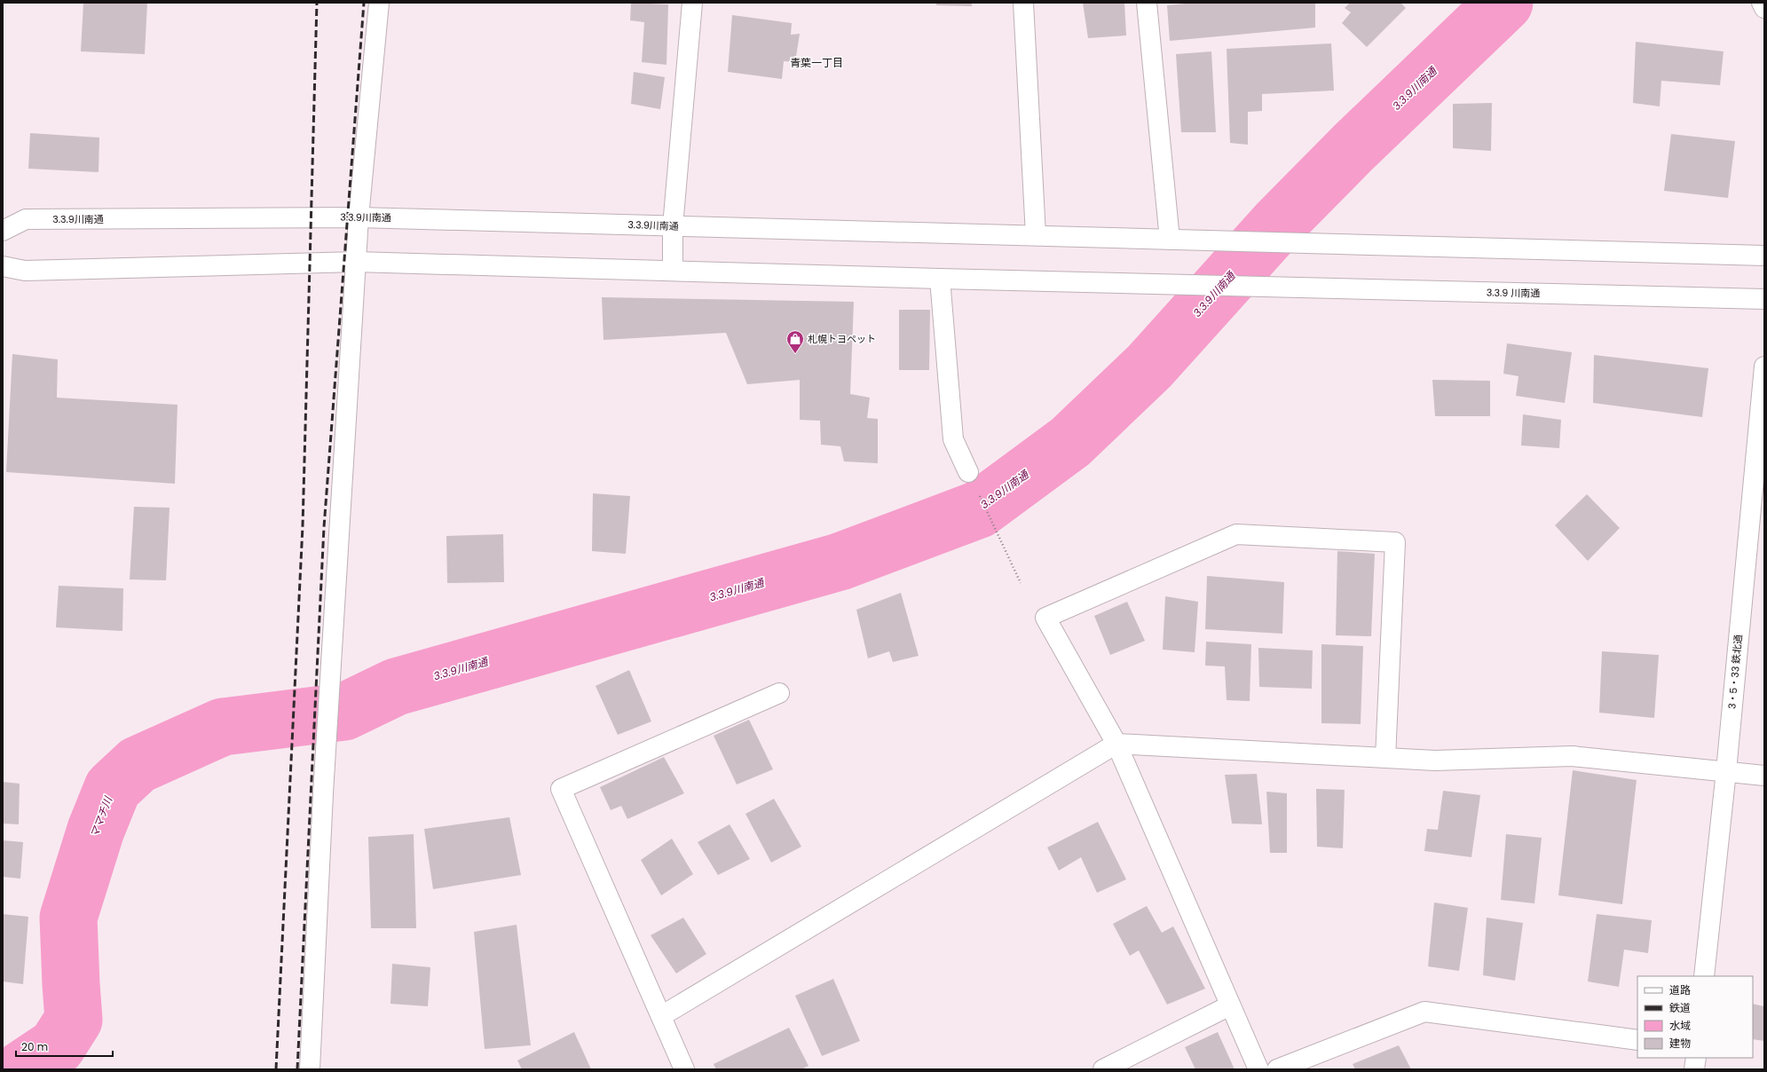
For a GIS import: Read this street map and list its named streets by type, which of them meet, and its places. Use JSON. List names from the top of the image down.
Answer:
{
  "streets": {
    "street": ["3.3.9川南通", "3.3.9 川南通", "3・5・33 鉄北通"]
  },
  "districts": ["青葉一丁目"],
  "water": ["3.3.9川南通", "ママチ川"],
  "places": {
    "shop": ["札幌トヨペット"]
  },
  "legend": [
    "道路",
    "鉄道",
    "水域",
    "建物"
  ],
  "scale_bar": "20 m"
}
